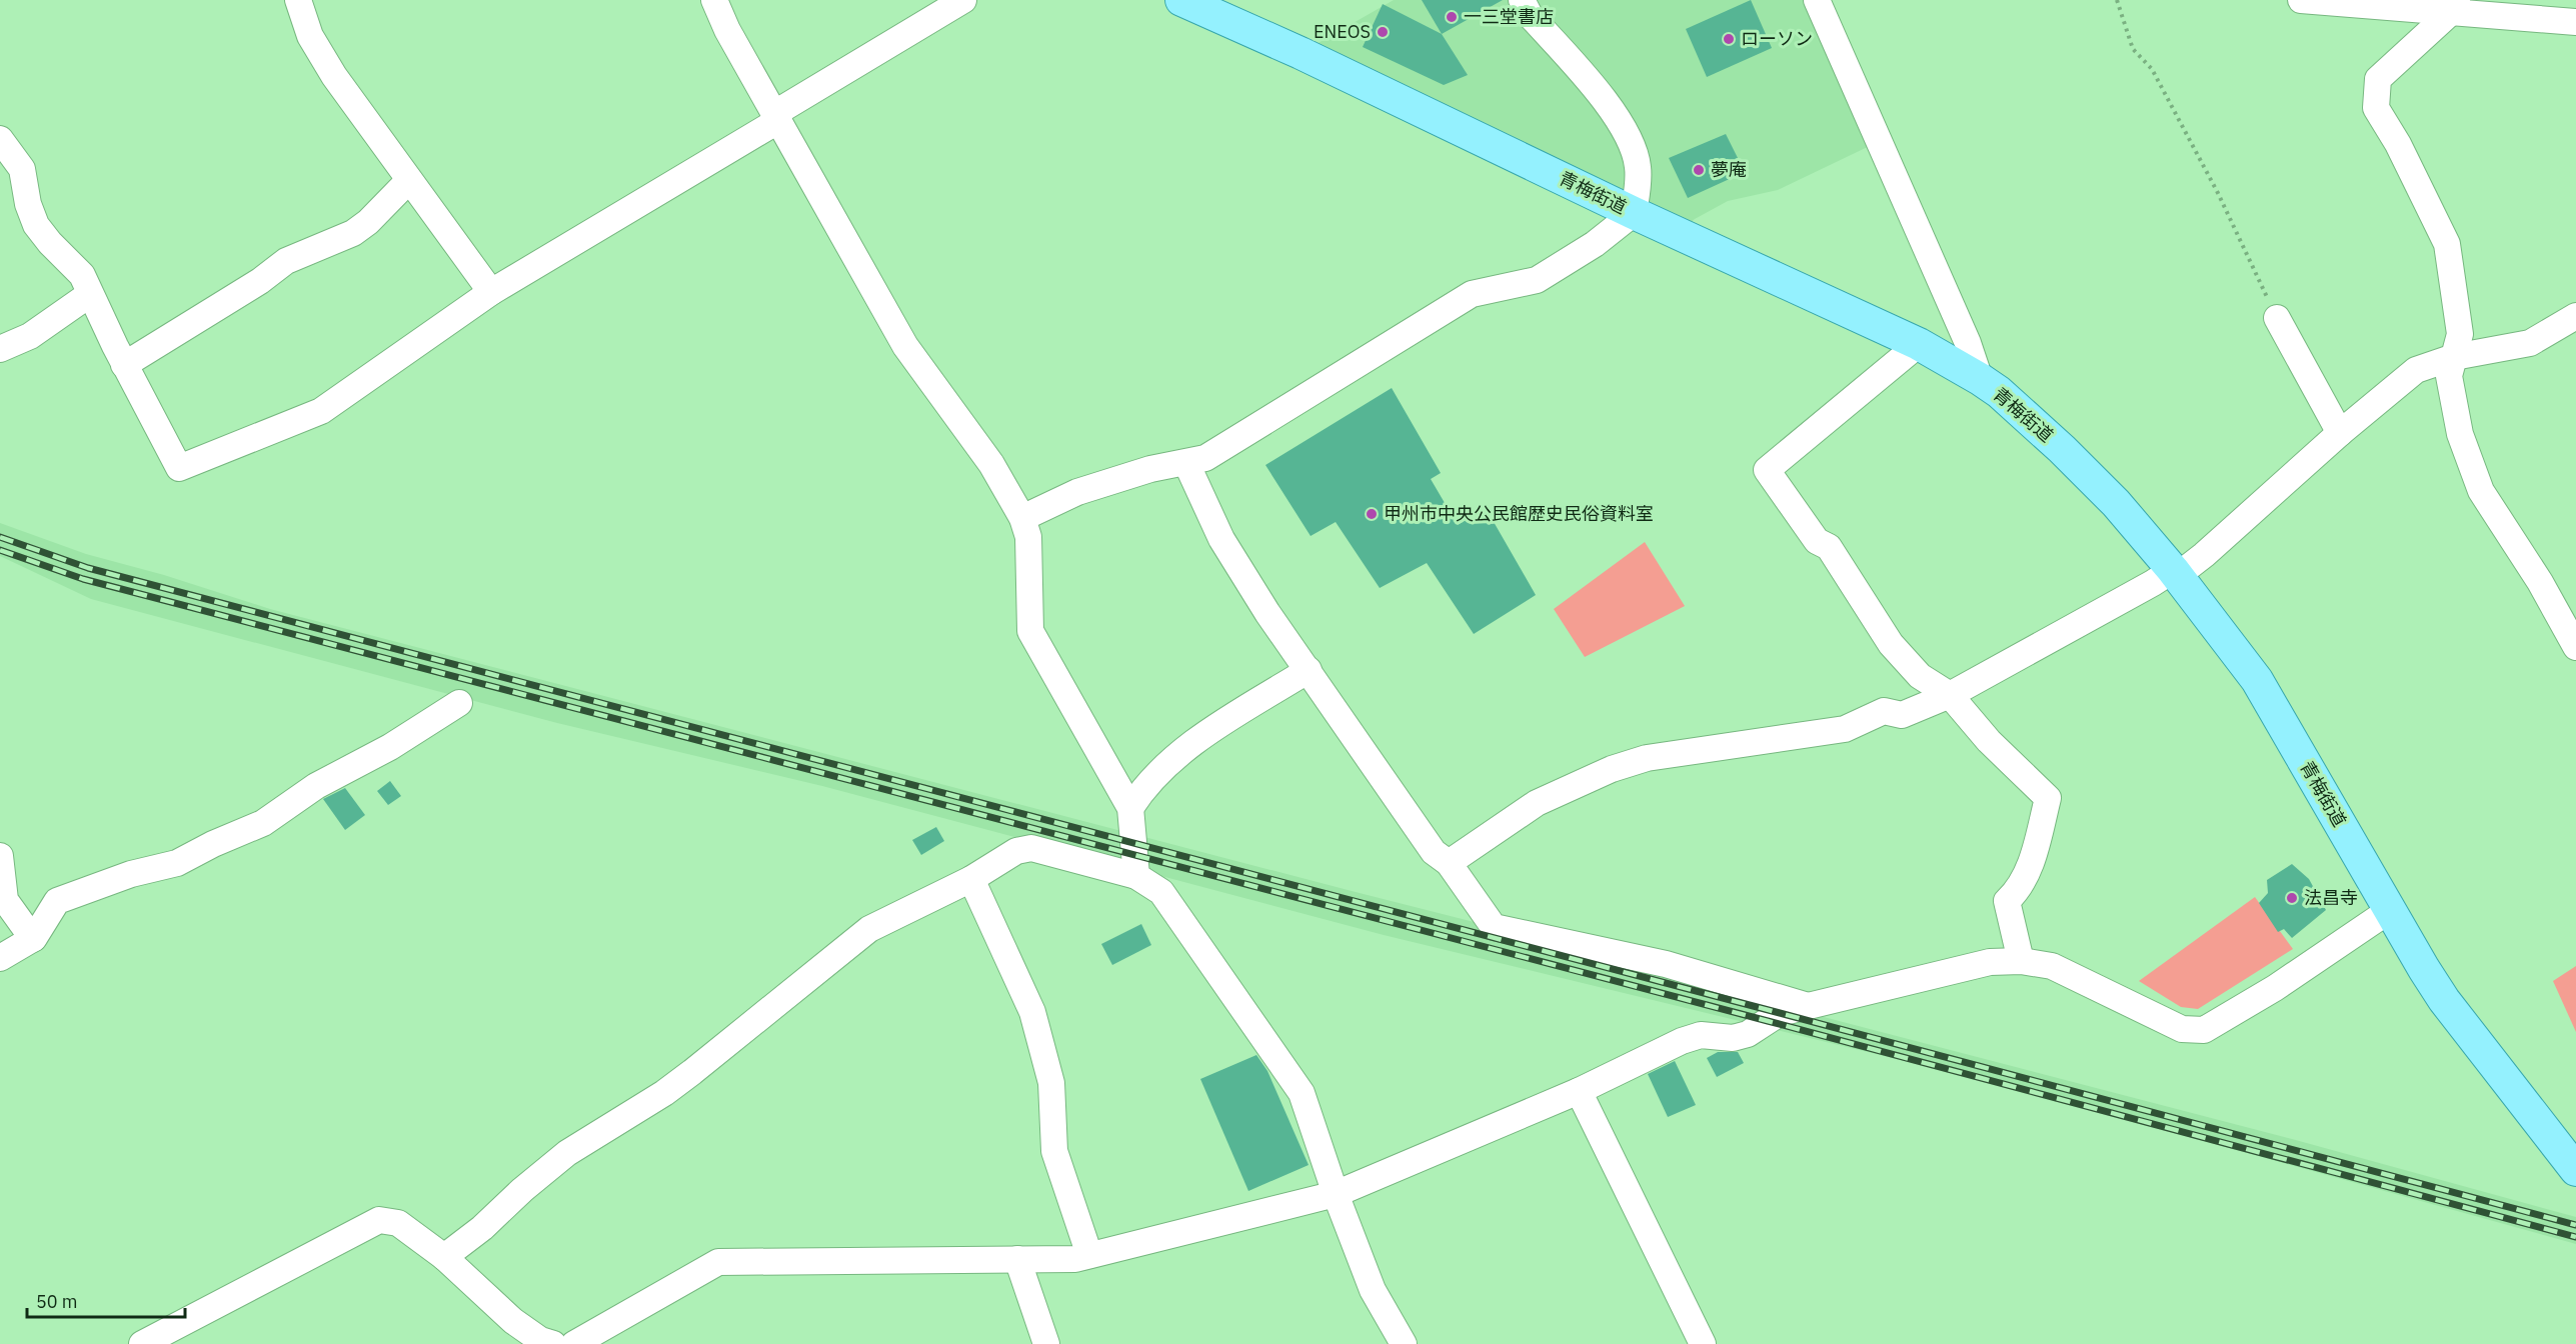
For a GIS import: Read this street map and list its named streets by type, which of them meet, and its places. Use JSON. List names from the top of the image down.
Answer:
{
  "streets": {
    "main road": ["青梅街道"]
  },
  "places": [
    "一三堂書店",
    "ENEOS",
    "ローソン",
    "夢庵",
    "甲州市中央公民館歴史民俗資料室",
    "法昌寺"
  ],
  "scale_bar": "50 m"
}
